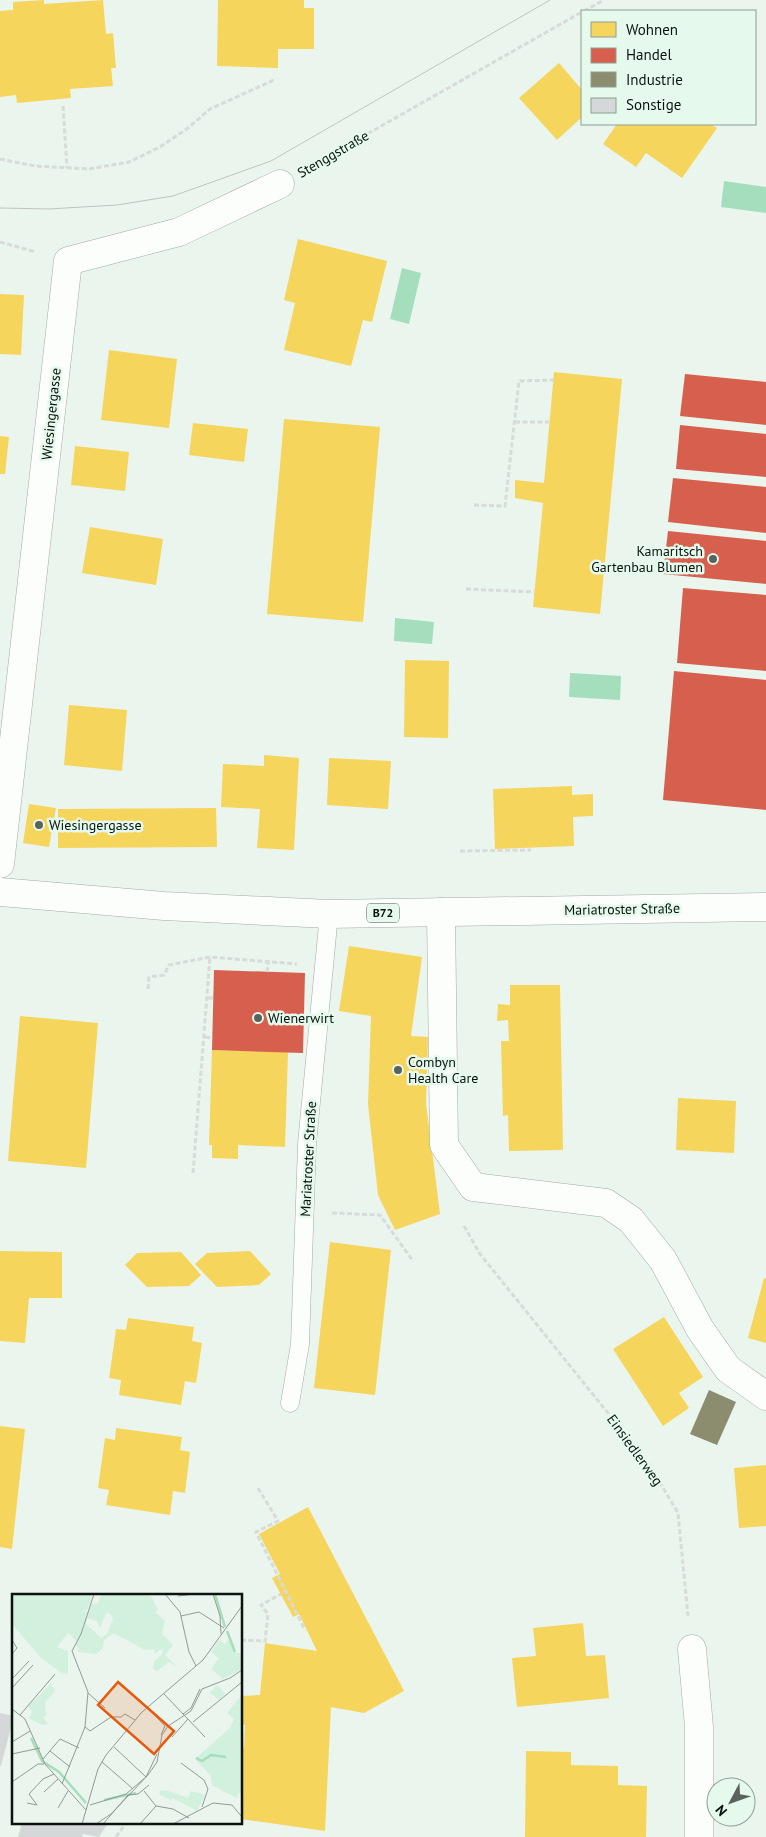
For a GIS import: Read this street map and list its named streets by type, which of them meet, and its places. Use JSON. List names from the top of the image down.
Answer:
{
  "streets": {
    "street": ["Wiesingergasse", "Mariatroster Straße", "B72"],
    "path": ["Stenggstraße", "Einsiedlerweg"]
  },
  "crossings": [
    ["Stenggstraße", "Wiesingergasse"]
  ],
  "places": [
    "Kamaritsch Gartenbau Blumen",
    "Wiesingergasse",
    "Wienerwirt",
    "Combyn Health Care"
  ],
  "legend": [
    "Wohnen",
    "Handel",
    "Industrie",
    "Sonstige"
  ],
  "north": "bottom left"
}
